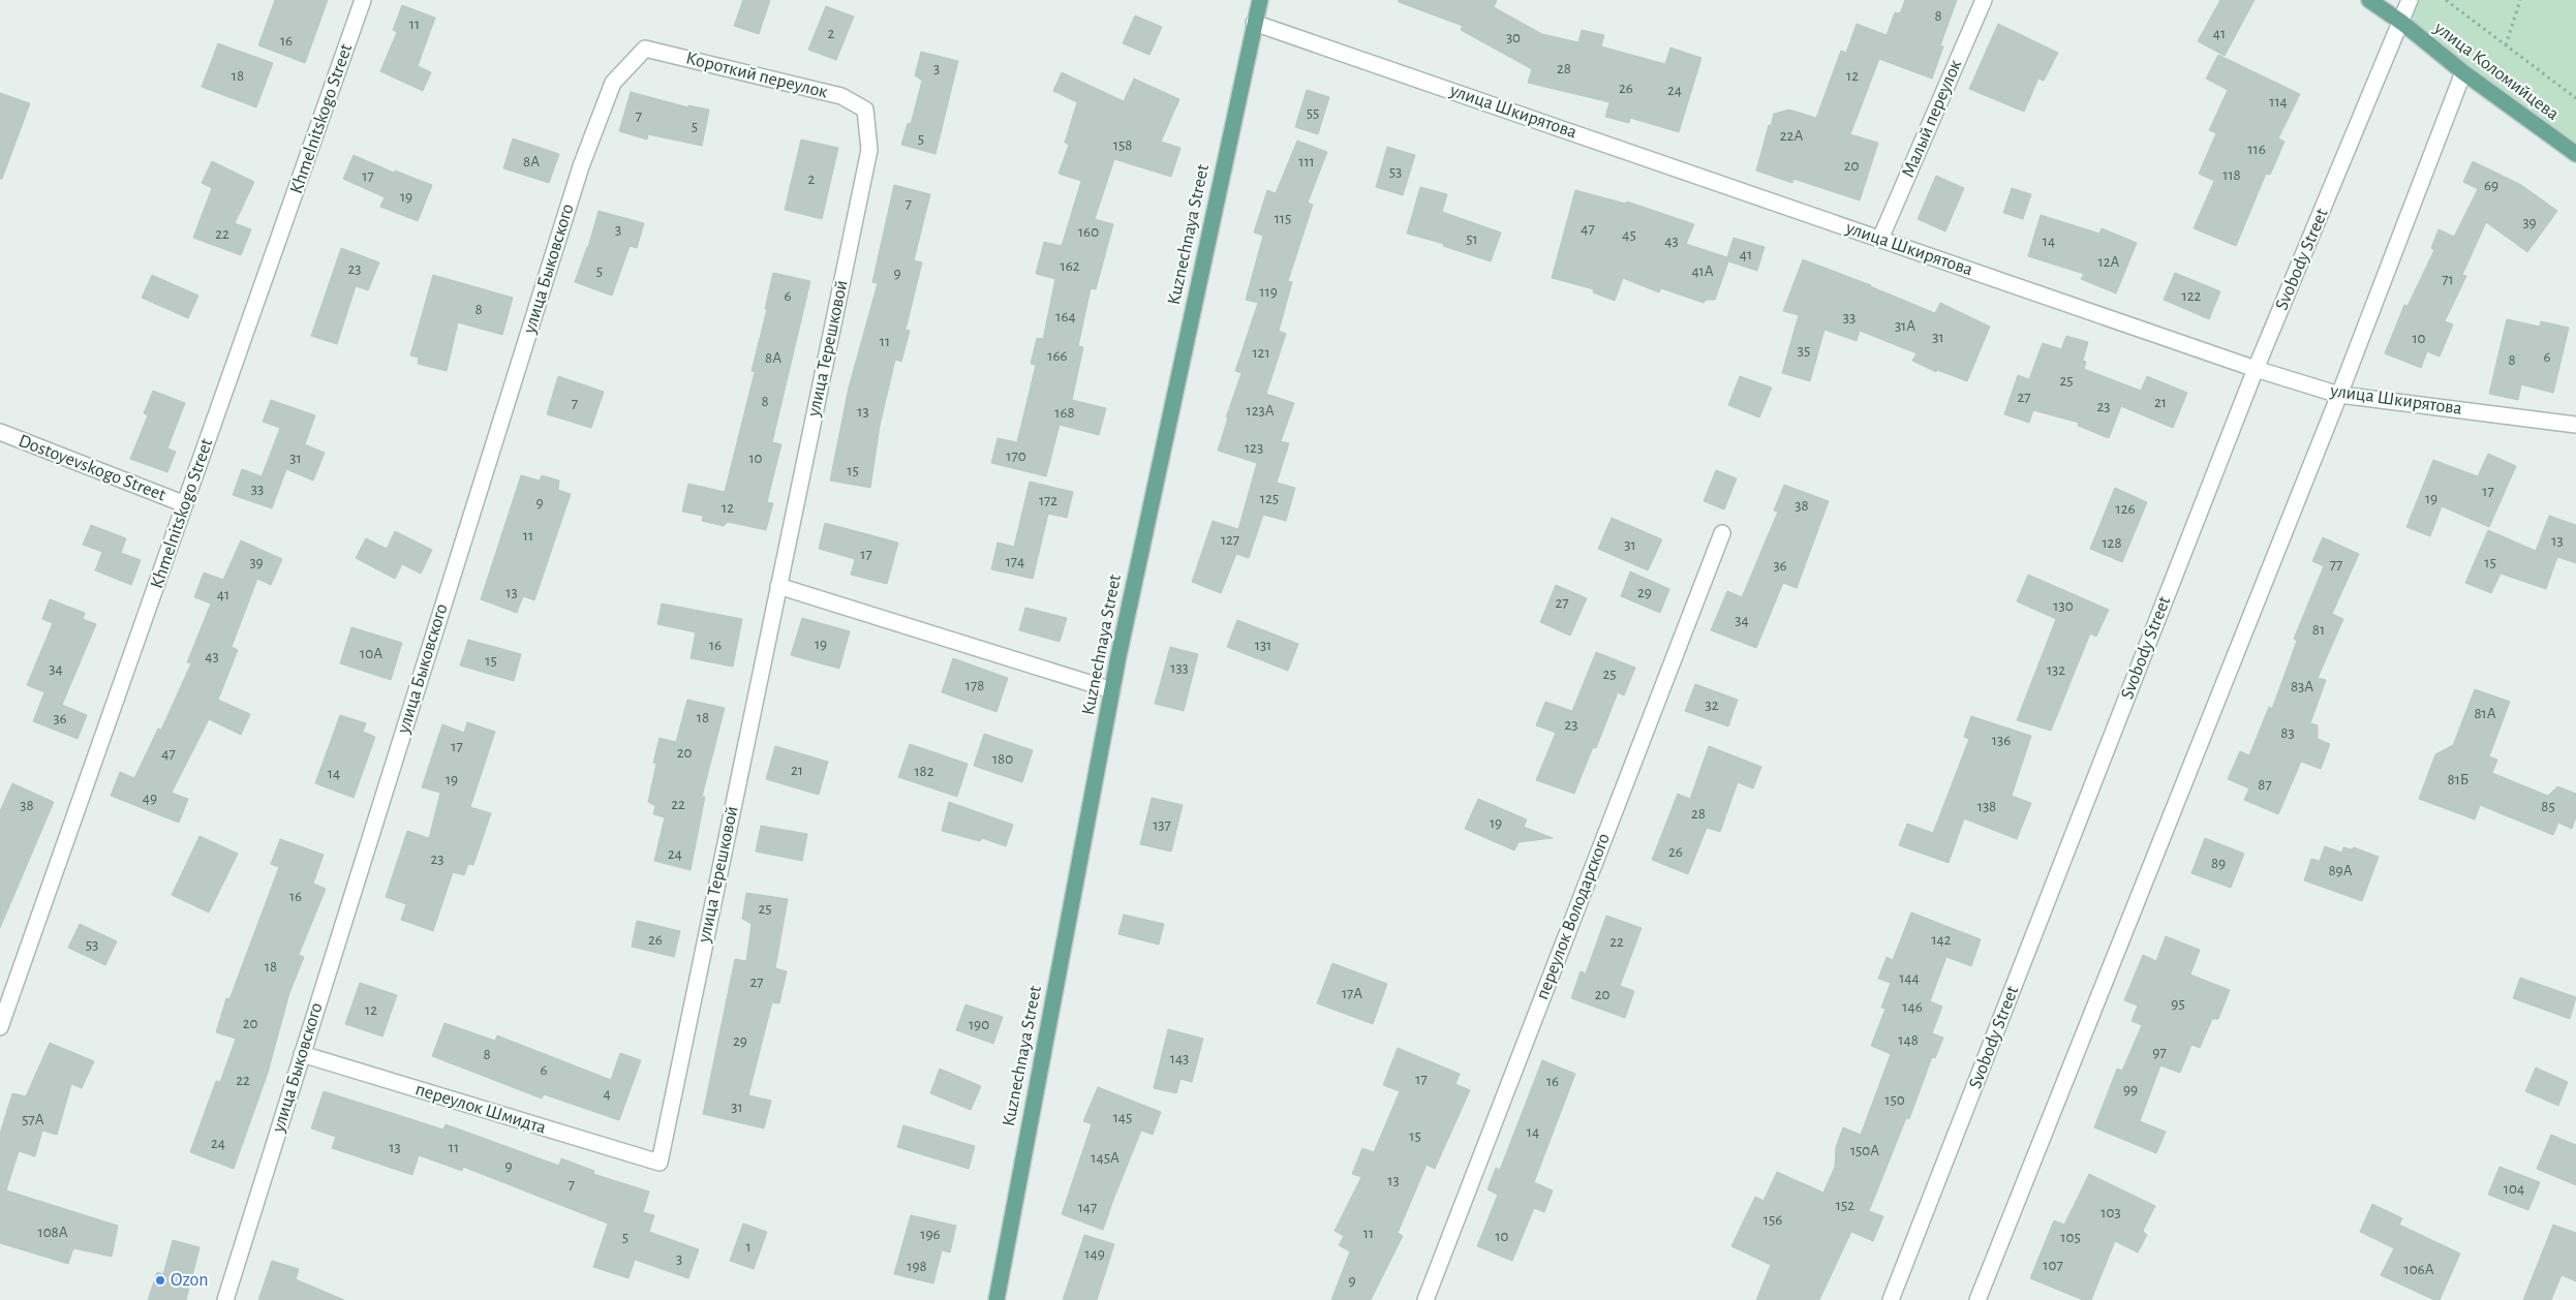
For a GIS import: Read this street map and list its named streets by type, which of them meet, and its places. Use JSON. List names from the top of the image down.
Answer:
{
  "streets": {
    "main road": ["улица Коломийцева", "Kuznechnaya Street"],
    "street": [
      "Короткий переулок",
      "улица Шкирятова",
      "Khmelnitskogo Street",
      "Малый переулок",
      "Svobody Street",
      "улица Быковского",
      "улица Терешковой",
      "Dostoyevskogo Street",
      "переулок Володарского",
      "переулок Шмидта"
    ]
  },
  "crossings": [
    ["улица Коломийцева", "Svobody Street"],
    ["Короткий переулок", "улица Быковского"],
    ["Короткий переулок", "улица Терешковой"],
    ["улица Шкирятова", "Малый переулок"],
    ["улица Шкирятова", "Kuznechnaya Street"],
    ["улица Шкирятова", "Svobody Street"],
    ["Khmelnitskogo Street", "Dostoyevskogo Street"],
    ["улица Быковского", "переулок Шмидта"],
    ["улица Терешковой", "переулок Шмидта"]
  ],
  "places": ["Ozon"],
  "house_numbers": [
    "8",
    "11",
    "2",
    "41",
    "30",
    "16",
    "3",
    "28",
    "18",
    "12",
    "26",
    "24",
    "114",
    "55",
    "7",
    "5",
    "22А",
    "5",
    "158",
    "116",
    "8А",
    "111",
    "20",
    "53",
    "118",
    "17",
    "2",
    "69",
    "19",
    "7",
    "115",
    "39",
    "47",
    "3",
    "160",
    "22",
    "45",
    "51",
    "43",
    "14",
    "41",
    "12А",
    "162",
    "23",
    "5",
    "41А",
    "9",
    "71",
    "119",
    "6",
    "122",
    "8",
    "164",
    "33",
    "31А",
    "31",
    "10",
    "11",
    "35",
    "121",
    "166",
    "6",
    "8А",
    "8",
    "25",
    "27",
    "8",
    "21",
    "7",
    "23",
    "123А",
    "13",
    "168",
    "123",
    "170",
    "31",
    "10",
    "15",
    "33",
    "17",
    "125",
    "19",
    "172",
    "9",
    "38",
    "12",
    "126",
    "11",
    "127",
    "13",
    "128",
    "31",
    "17",
    "174",
    "39",
    "15",
    "77",
    "36",
    "13",
    "29",
    "41",
    "27",
    "130",
    "34",
    "81",
    "19",
    "16",
    "131",
    "10А",
    "43",
    "15",
    "133",
    "34",
    "132",
    "25",
    "178",
    "83А",
    "32",
    "81А",
    "18",
    "36",
    "23",
    "83",
    "136",
    "17",
    "20",
    "47",
    "180",
    "21",
    "182",
    "14",
    "19",
    "81Б",
    "87",
    "49",
    "22",
    "38",
    "138",
    "85",
    "28",
    "19",
    "137",
    "26",
    "24",
    "23",
    "89",
    "89А",
    "16",
    "25",
    "26",
    "142",
    "22",
    "53",
    "18",
    "144",
    "27",
    "17А",
    "20",
    "95",
    "146",
    "12",
    "20",
    "190",
    "148",
    "29",
    "97",
    "8",
    "143",
    "6",
    "17",
    "22",
    "16",
    "99",
    "4",
    "150",
    "31",
    "145",
    "57А",
    "14",
    "15",
    "24",
    "13",
    "11",
    "150А",
    "145А",
    "9",
    "13",
    "7",
    "104",
    "152",
    "147",
    "103",
    "156",
    "108А",
    "11",
    "196",
    "10",
    "5",
    "105",
    "1",
    "149",
    "3",
    "107",
    "198",
    "106А",
    "9"
  ]
}
